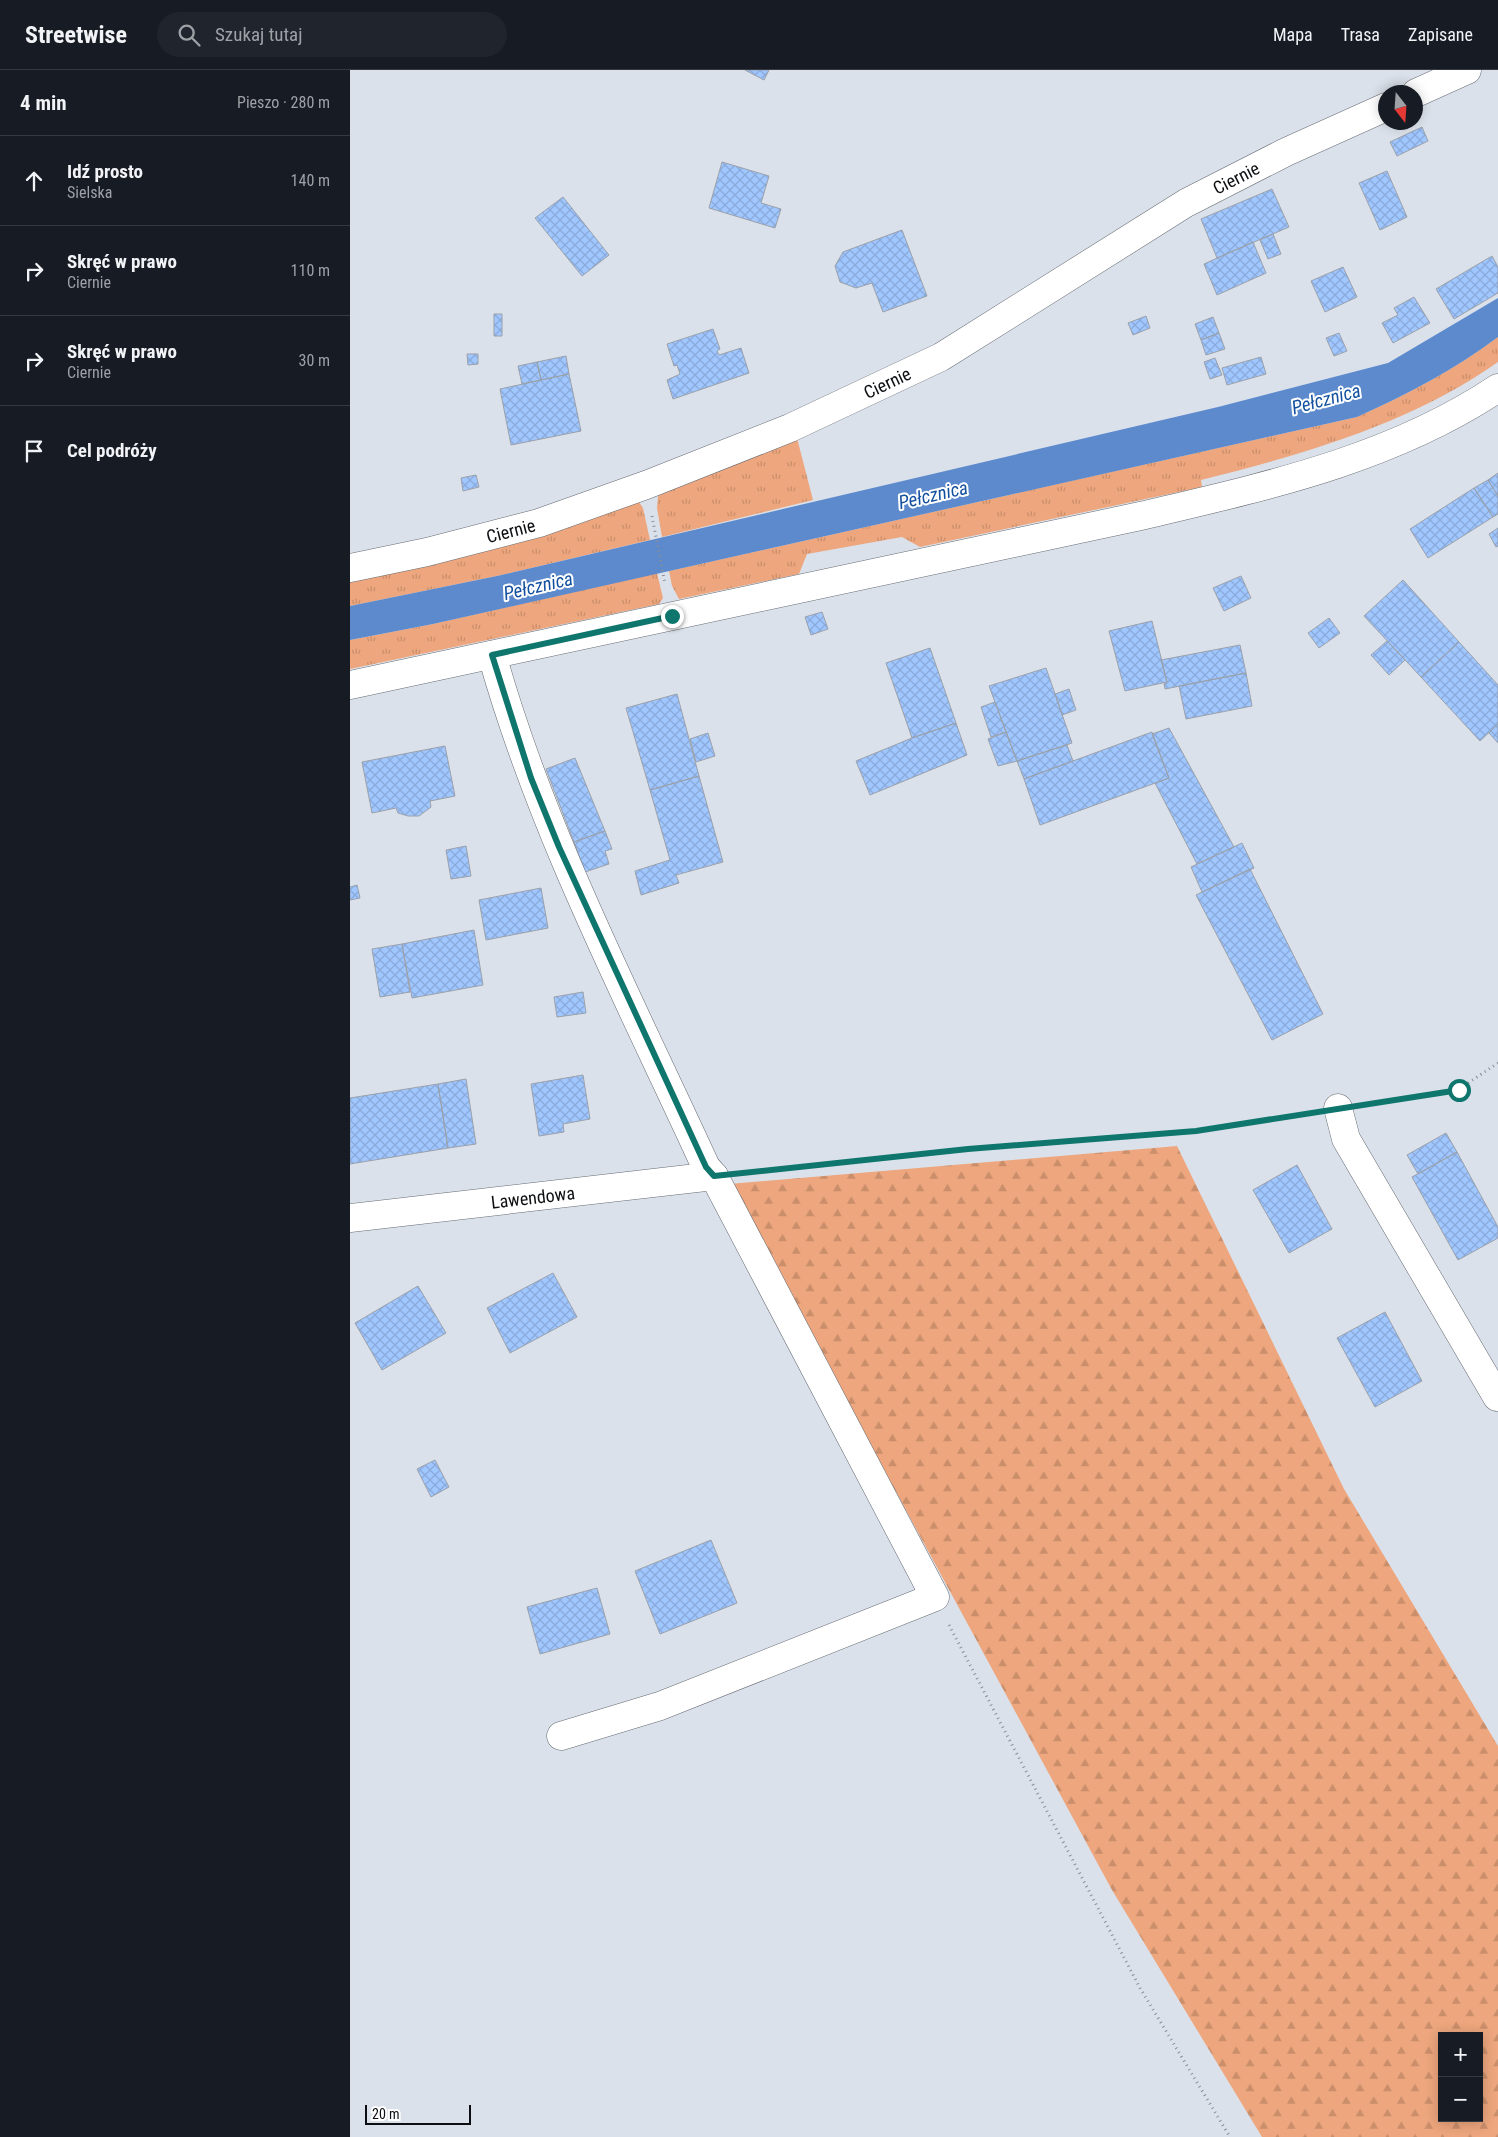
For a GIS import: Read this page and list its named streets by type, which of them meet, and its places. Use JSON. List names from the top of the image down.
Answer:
{
  "streets": {
    "street": ["Ciernie", "Lawendowa"]
  },
  "water": ["Pełcznica"],
  "scale_bar": "20 m",
  "north": "bottom",
  "page": {
    "header": "Streetwise",
    "search": "Szukaj tutaj",
    "nav": ["Mapa", "Trasa", "Zapisane"],
    "heading": ["4 min", "Pieszo · 280 m"],
    "list": [
      ["Idź prosto", "Sielska", "140 m"],
      ["Skręć w prawo", "Ciernie", "110 m"],
      ["Skręć w prawo", "Ciernie", "30 m"],
      "Cel podróży"
    ],
    "map_buttons": ["+", "−"],
    "scale": "20 m"
  }
}
